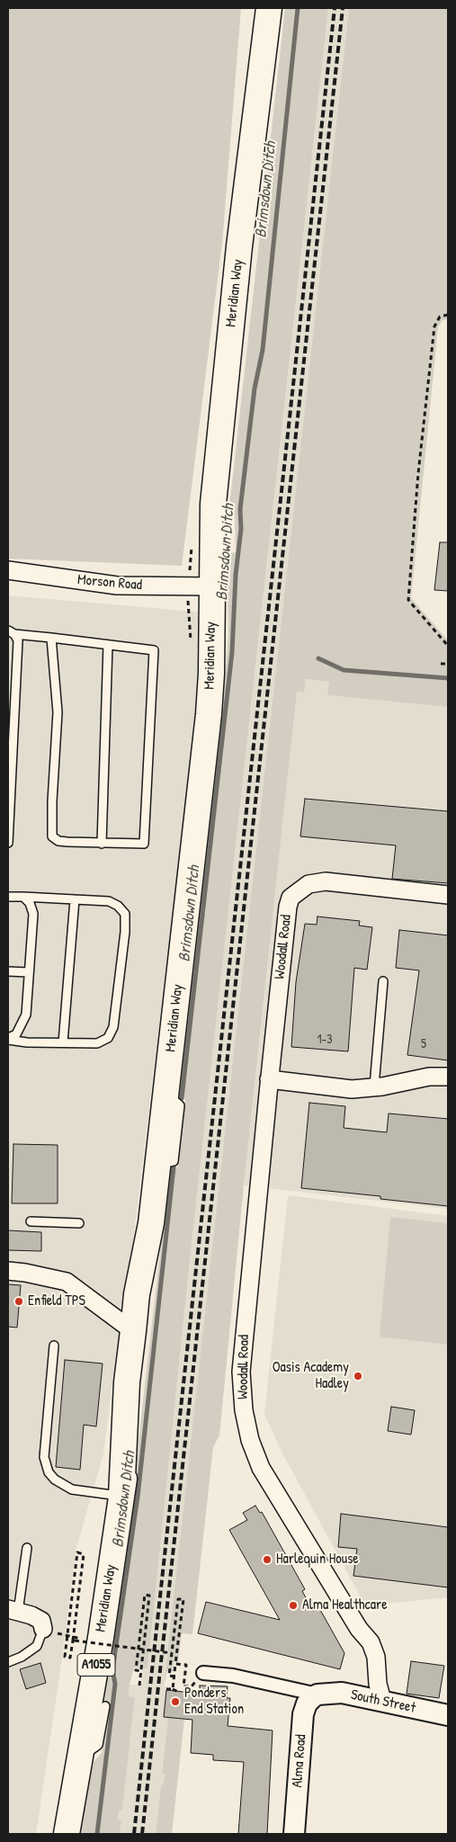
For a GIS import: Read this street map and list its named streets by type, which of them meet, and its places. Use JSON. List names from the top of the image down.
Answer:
{
  "streets": {
    "main road": ["Meridian Way", "A1055"],
    "street": [
      "Morson Road",
      "Woodall Road",
      "South Street",
      "Alma Road"
    ]
  },
  "crossings": [
    ["Meridian Way", "Morson Road"],
    ["Woodall Road", "South Street"],
    ["South Street", "Alma Road"]
  ],
  "water": ["Brimsdown Ditch"],
  "places": [
    "Enfield TPS",
    "Oasis Academy Hadley",
    "Harlequin House",
    "Alma Healthcare",
    "Ponders End Station"
  ],
  "house_numbers": ["1-3", "5"]
}
